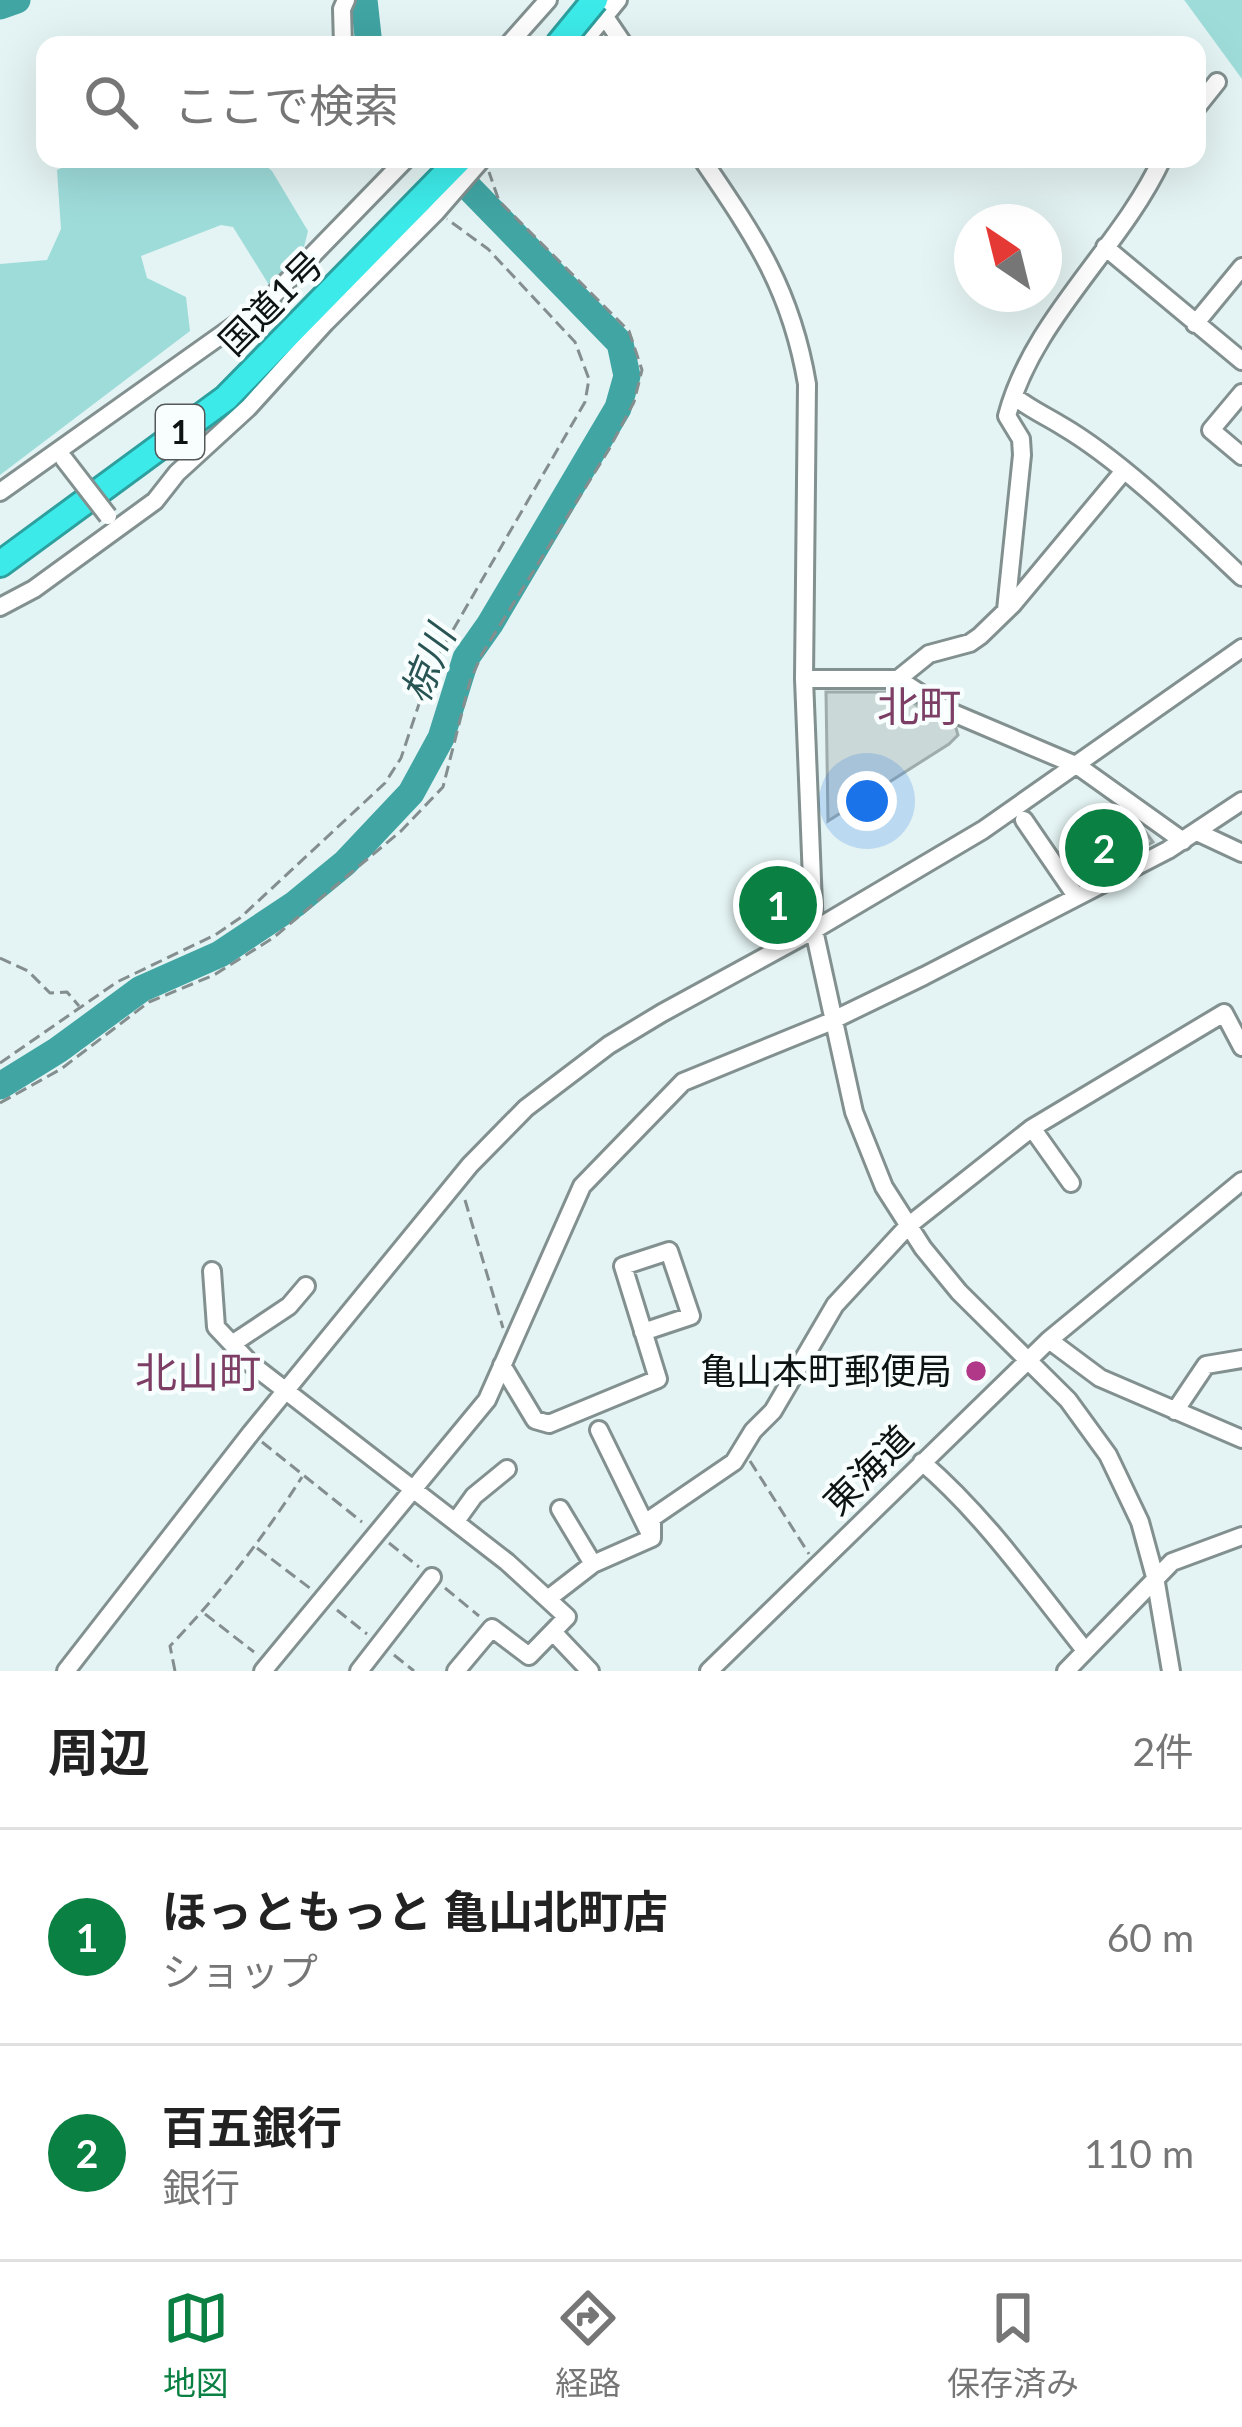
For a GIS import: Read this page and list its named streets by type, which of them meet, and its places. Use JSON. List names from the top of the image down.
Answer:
{
  "streets": {
    "highway": ["国道1号", "1"],
    "street": ["東海道"]
  },
  "districts": ["北町", "北山町"],
  "water": ["椋川"],
  "places": ["亀山本町郵便局"],
  "north": "top left",
  "page": {
    "search": "ここで検索",
    "pins": ["2", "1"],
    "heading": ["周辺", "2件"],
    "list": [
      {
        "mark": "1",
        "name": "ほっともっと 亀山北町店",
        "note": "ショップ",
        "value": "60 m"
      },
      {
        "mark": "2",
        "name": "百五銀行",
        "note": "銀行",
        "value": "110 m"
      }
    ],
    "nav": ["地図", "経路", "保存済み"]
  }
}
